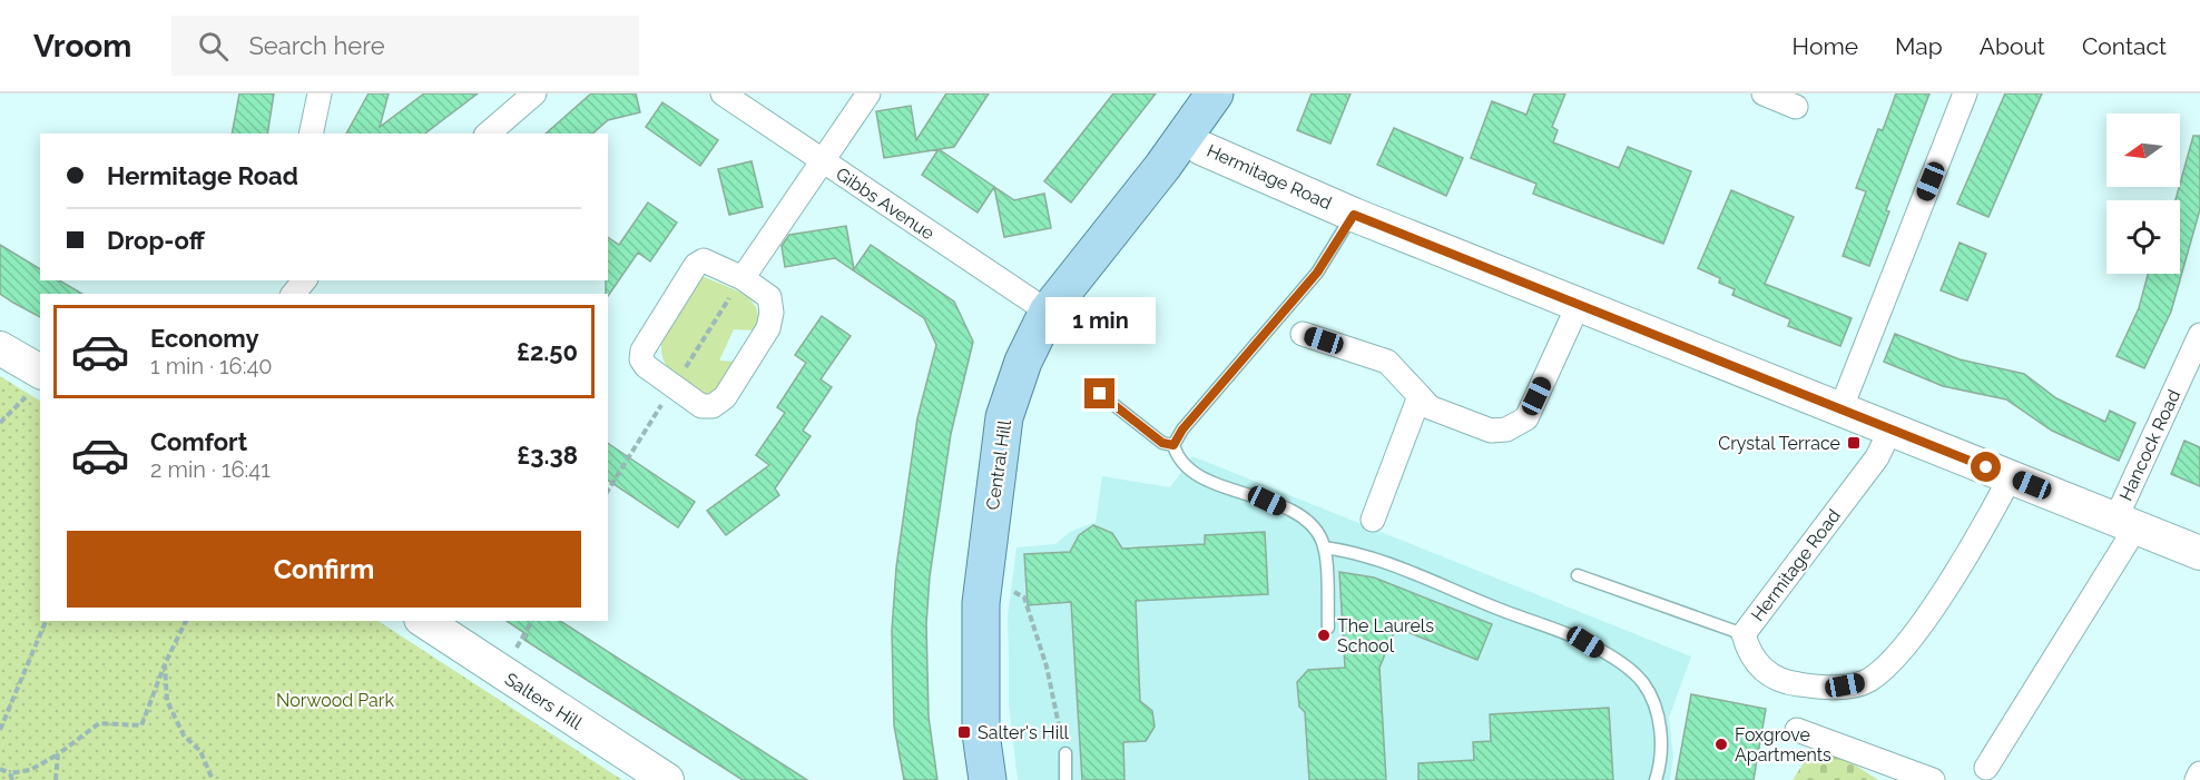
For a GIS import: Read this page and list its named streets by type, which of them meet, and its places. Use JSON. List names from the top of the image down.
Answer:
{
  "streets": {
    "main road": ["Central Hill"],
    "street": [
      "Hermitage Road",
      "Gibbs Avenue",
      "Hancock Road",
      "Salters Hill"
    ]
  },
  "crossings": [
    ["Hermitage Road", "Hancock Road"],
    ["Hermitage Road", "Central Hill"],
    ["Gibbs Avenue", "Central Hill"]
  ],
  "parks": ["Norwood Park"],
  "places": {
    "transit": ["Crystal Terrace", "Salter's Hill"],
    "other": ["The Laurels School", "Foxgrove Apartments"]
  },
  "north": "left",
  "page": {
    "header": "Vroom",
    "search": "Search here",
    "nav": [
      "Home",
      "Map",
      "About",
      "Contact"
    ],
    "banner": ["Hermitage Road", "Drop-off"],
    "bubble": "1 min",
    "list": [
      {
        "name": "Economy",
        "note": "1 min · 16:40",
        "value": "£2.50"
      },
      {
        "name": "Comfort",
        "note": "2 min · 16:41",
        "value": "£3.38"
      }
    ],
    "buttons": "Confirm"
  }
}
